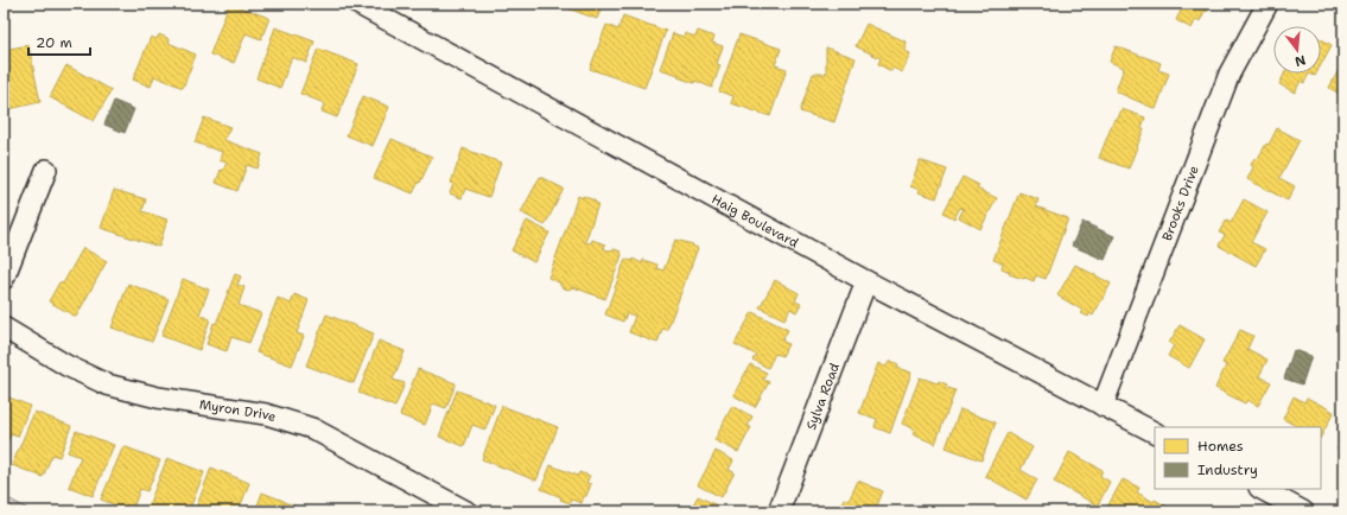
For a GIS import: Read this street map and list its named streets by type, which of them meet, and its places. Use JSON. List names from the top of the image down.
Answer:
{
  "streets": {
    "street": [
      "Brooks Drive",
      "Haig Boulevard",
      "Sylva Road",
      "Myron Drive"
    ]
  },
  "crossings": [
    ["Brooks Drive", "Haig Boulevard"],
    ["Haig Boulevard", "Sylva Road"]
  ],
  "legend": ["Homes", "Industry"],
  "scale_bar": "20 m",
  "north": "bottom"
}
